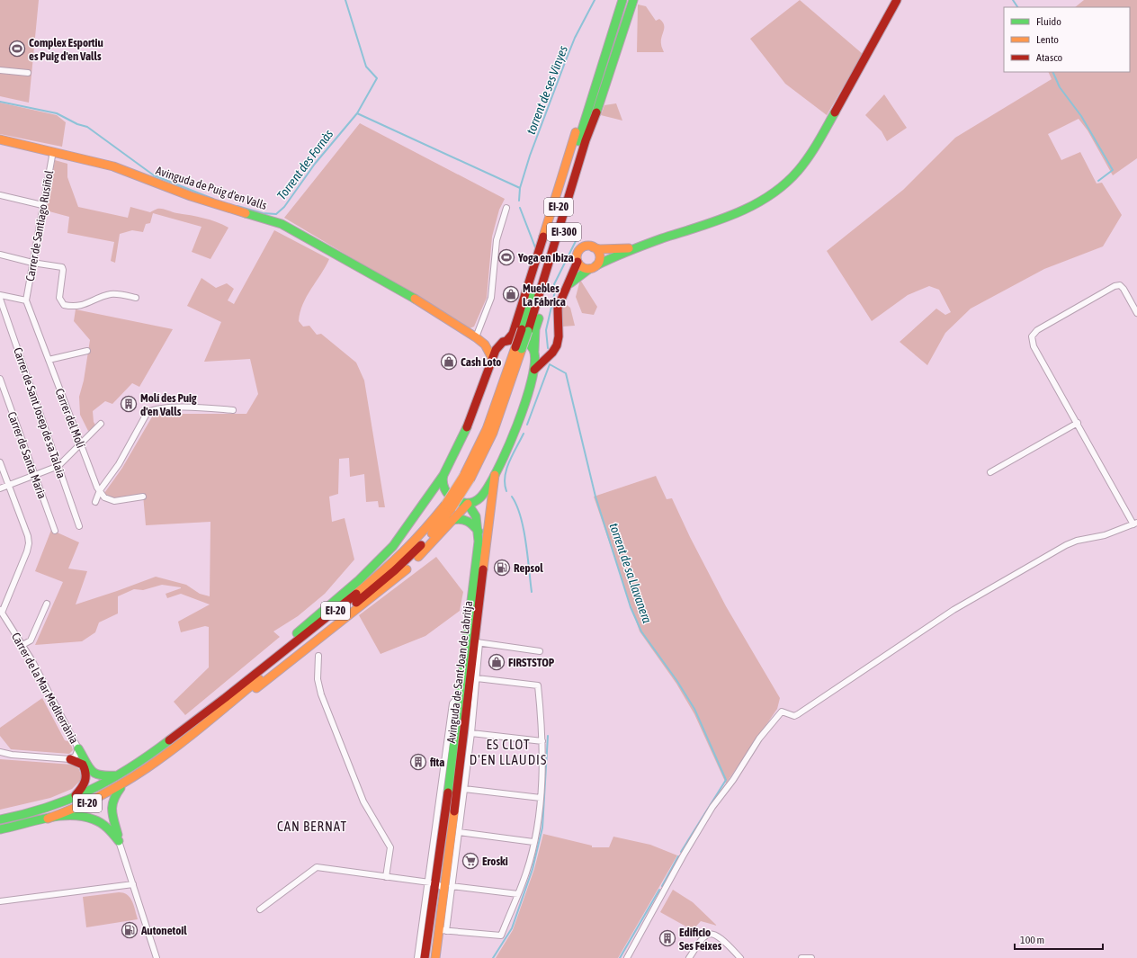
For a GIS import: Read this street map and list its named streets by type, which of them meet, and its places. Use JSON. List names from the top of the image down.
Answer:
{
  "streets": {
    "main road": [
      "Avinguda de Puig d'en Valls",
      "EI-20",
      "EI-300",
      "Avinguda de Sant Joan de Labritja"
    ],
    "street": [
      "Carrer de Santiago Rusiñol",
      "Carrer de Sant Josep de sa Talaia",
      "Carrer del Molí",
      "Carrer de Santa Maria",
      "Carrer de la Mar Mediterrània"
    ]
  },
  "crossings": [
    ["Avinguda de Puig d'en Valls", "Carrer de Santiago Rusiñol"],
    ["Avinguda de Puig d'en Valls", "EI-300"],
    ["EI-20", "EI-300"],
    ["Carrer de Santiago Rusiñol", "Carrer del Molí"],
    ["EI-300", "Avinguda de Sant Joan de Labritja"]
  ],
  "districts": ["ES CLOT D'EN LLAUDIS", "CAN BERNAT"],
  "water": ["torrent de ses Vinyes", "Torrent des Fornàs", "torrent de sa Llavanera"],
  "places": {
    "sports": ["Complex Esportiu es Puig d'en Valls", "Yoga en Ibiza"],
    "shop": ["Muebles La Fábrica", "Cash Loto", "FIRSTSTOP"],
    "building": ["Molí des Puig d'en Valls", "fita", "Edificio Ses Feixes"],
    "fuel station": ["Repsol", "Autonetoil"],
    "supermarket": ["Eroski"]
  },
  "legend": ["Fluido", "Lento", "Atasco"],
  "scale_bar": "100 m"
}
